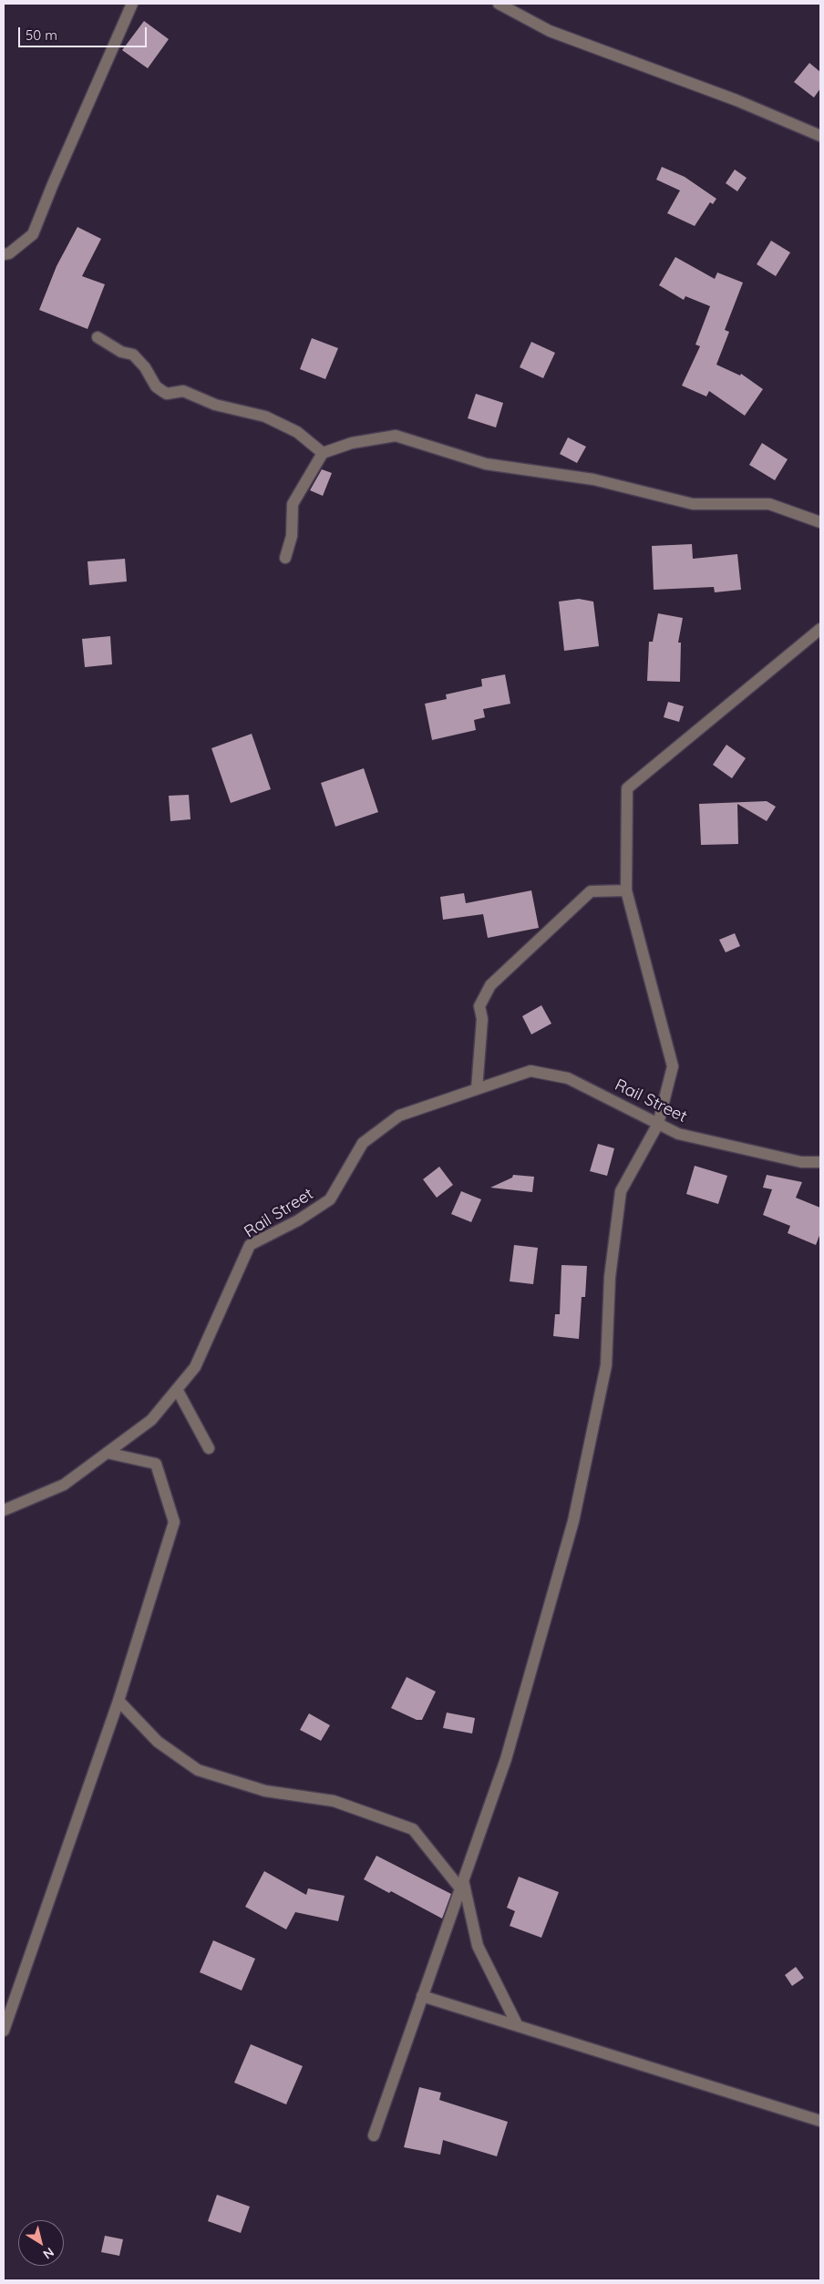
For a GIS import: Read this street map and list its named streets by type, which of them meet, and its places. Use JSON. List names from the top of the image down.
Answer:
{
  "streets": {
    "street": ["Rail Street"]
  },
  "scale_bar": "50 m",
  "north": "bottom right"
}
